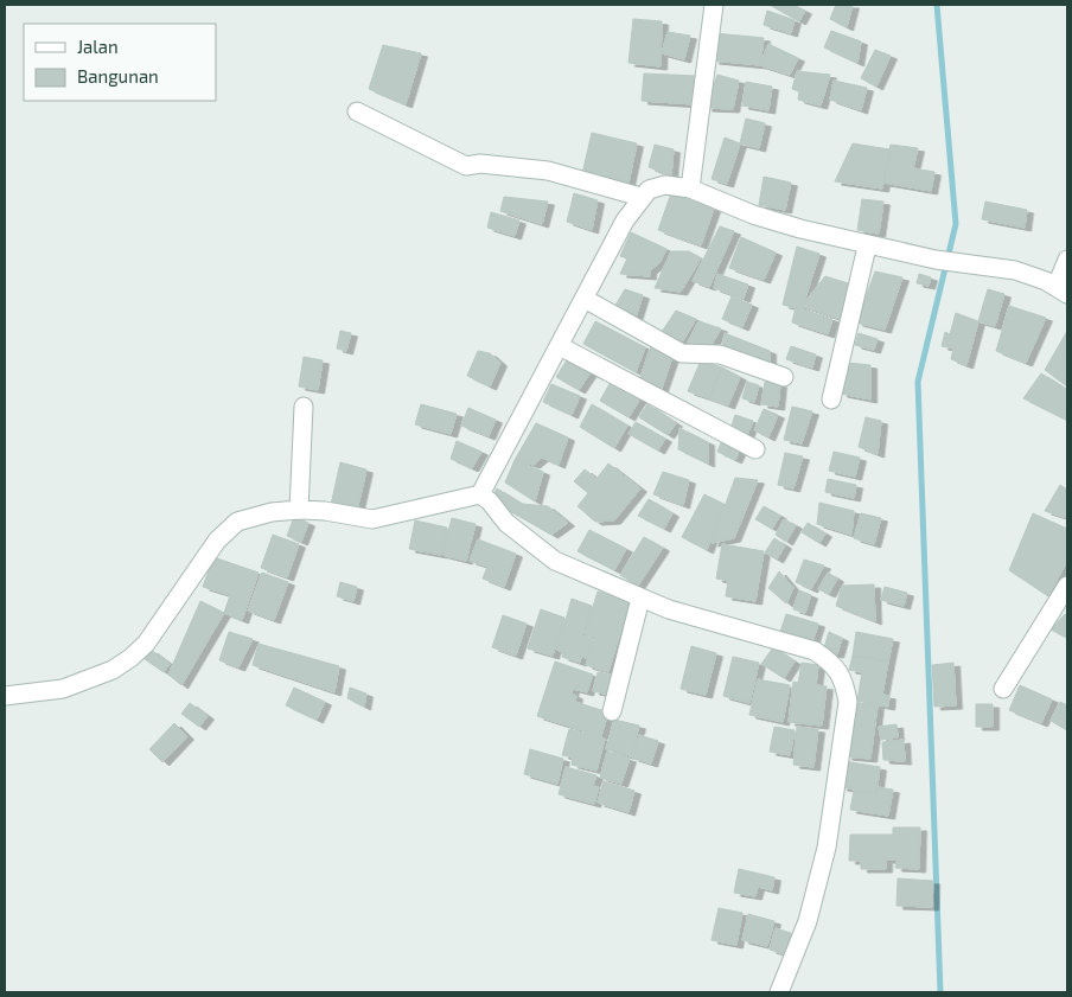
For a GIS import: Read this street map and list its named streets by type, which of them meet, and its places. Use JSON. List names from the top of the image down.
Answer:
{
  "legend": ["Jalan", "Bangunan"]
}
